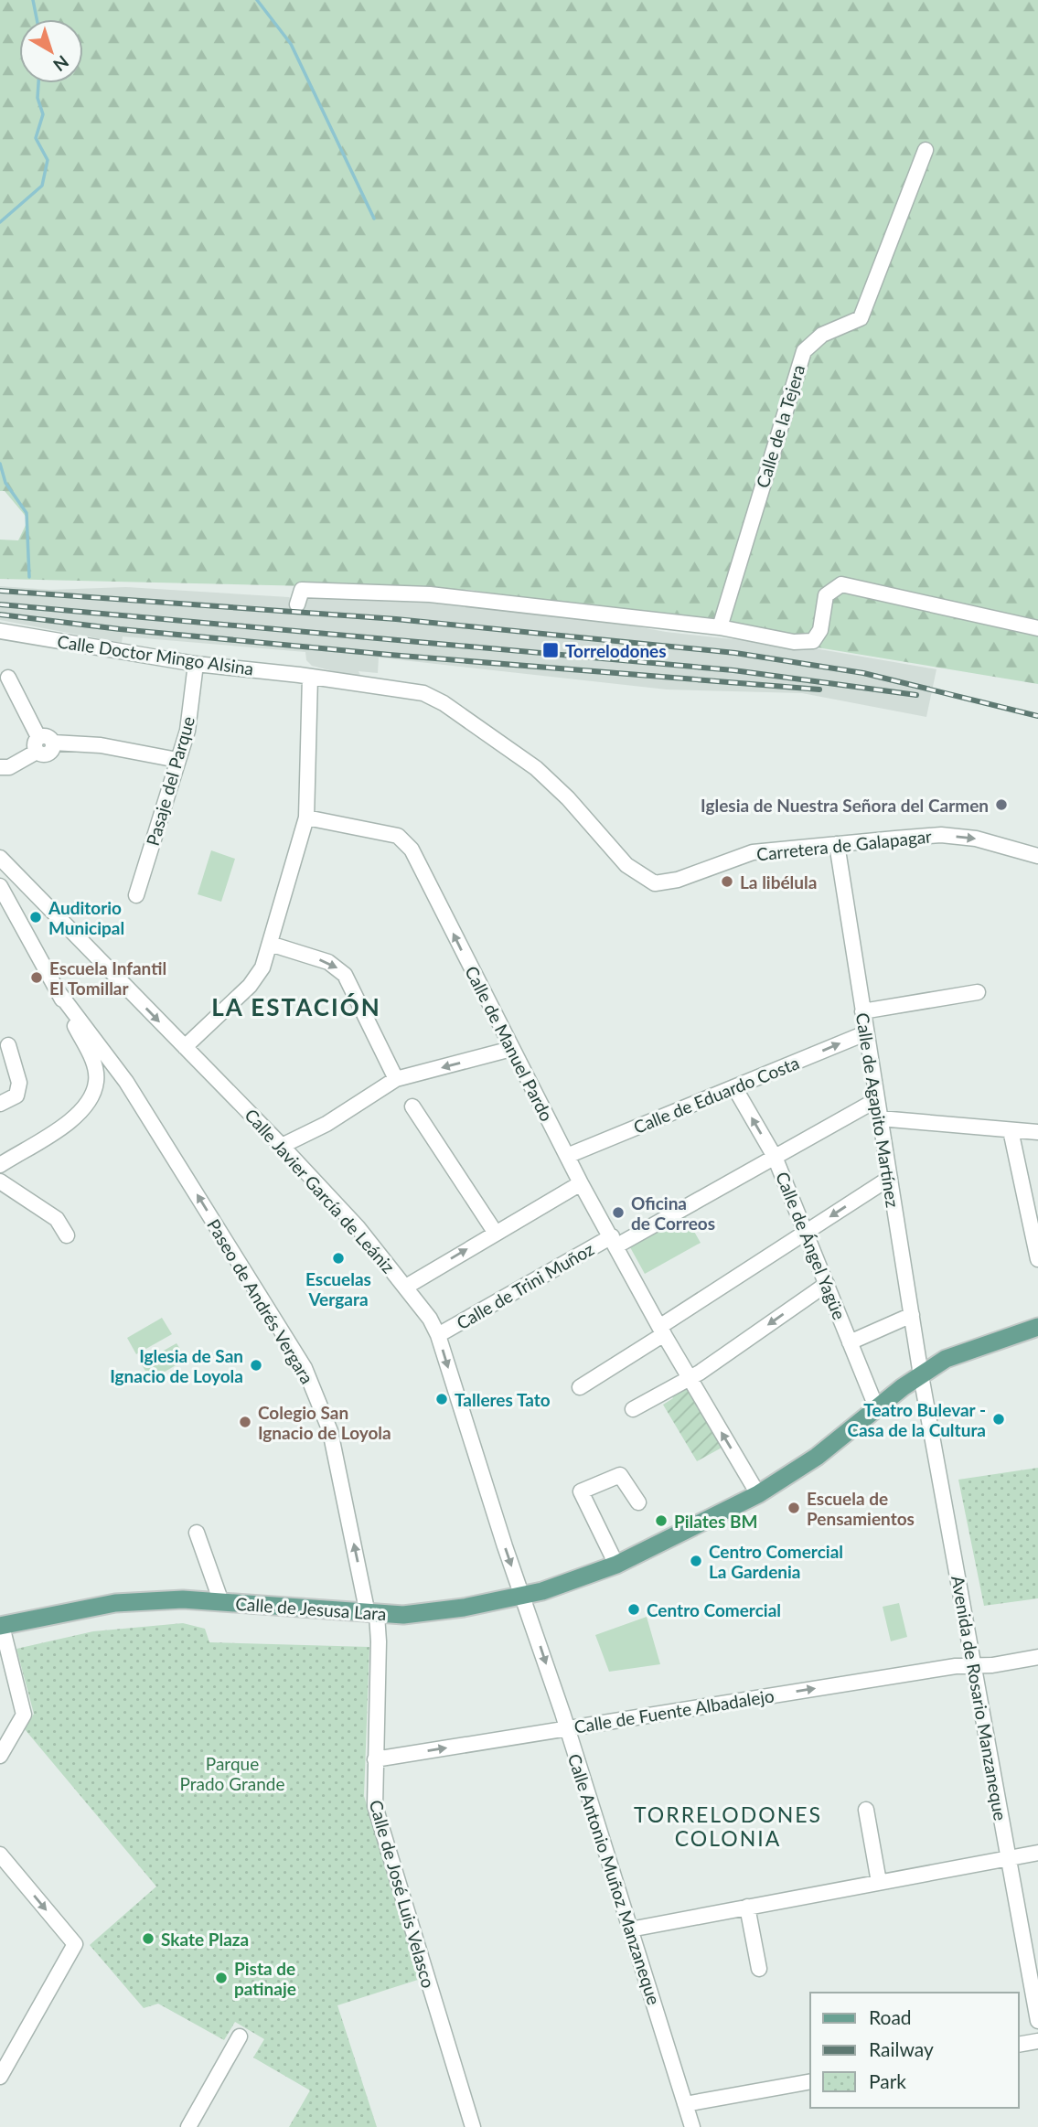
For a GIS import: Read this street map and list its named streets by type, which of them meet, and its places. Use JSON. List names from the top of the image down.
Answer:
{
  "streets": {
    "main road": ["Calle de Jesusa Lara"],
    "street": [
      "Calle de la Tejera",
      "Calle Doctor Mingo Alsina",
      "Pasaje del Parque",
      "Carretera de Galapagar",
      "Calle de Manuel Pardo",
      "Calle de Eduardo Costa",
      "Calle de Agapito Martínez",
      "Calle Javier García de Leániz",
      "Calle de Ángel Yagüe",
      "Calle de Trini Muñoz",
      "Paseo de Andrés Vergara",
      "Avenida de Rosario Manzaneque",
      "Calle de Fuente Albadalejo",
      "Calle Antonio Muñoz Manzaneque",
      "Calle de José Luis Velasco"
    ]
  },
  "crossings": [
    ["Calle Doctor Mingo Alsina", "Pasaje del Parque"],
    ["Calle Doctor Mingo Alsina", "Carretera de Galapagar"],
    ["Carretera de Galapagar", "Calle de Agapito Martínez"],
    ["Calle de Manuel Pardo", "Calle de Eduardo Costa"],
    ["Calle de Manuel Pardo", "Calle de Trini Muñoz"],
    ["Calle de Manuel Pardo", "Calle de Jesusa Lara"],
    ["Calle de Eduardo Costa", "Calle de Agapito Martínez"],
    ["Calle de Eduardo Costa", "Calle de Ángel Yagüe"],
    ["Calle de Agapito Martínez", "Calle de Trini Muñoz"],
    ["Calle de Agapito Martínez", "Calle de Jesusa Lara"],
    ["Calle de Agapito Martínez", "Avenida de Rosario Manzaneque"],
    ["Calle Javier García de Leániz", "Calle de Trini Muñoz"],
    ["Calle Javier García de Leániz", "Calle de Jesusa Lara"],
    ["Calle Javier García de Leániz", "Calle Antonio Muñoz Manzaneque"],
    ["Calle de Ángel Yagüe", "Calle de Trini Muñoz"],
    ["Calle de Ángel Yagüe", "Calle de Jesusa Lara"],
    ["Paseo de Andrés Vergara", "Calle de Jesusa Lara"],
    ["Paseo de Andrés Vergara", "Calle de José Luis Velasco"],
    ["Calle de Jesusa Lara", "Avenida de Rosario Manzaneque"],
    ["Calle de Jesusa Lara", "Calle Antonio Muñoz Manzaneque"],
    ["Calle de Jesusa Lara", "Calle de José Luis Velasco"],
    ["Avenida de Rosario Manzaneque", "Calle de Fuente Albadalejo"],
    ["Calle de Fuente Albadalejo", "Calle Antonio Muñoz Manzaneque"],
    ["Calle de Fuente Albadalejo", "Calle de José Luis Velasco"]
  ],
  "one_way": ["Calle de Eduardo Costa", "Paseo de Andrés Vergara", "Calle de Fuente Albadalejo"],
  "districts": ["LA ESTACIÓN", "TORRELODONES COLONIA"],
  "parks": ["Parque Prado Grande"],
  "places": {
    "transit": ["Torrelodones"],
    "other": [
      "Iglesia de Nuestra Señora del Carmen",
      "La libélula",
      "Auditorio Municipal",
      "Escuela Infantil El Tomillar",
      "Oficina de Correos",
      "Escuelas Vergara",
      "Iglesia de San Ignacio de Loyola",
      "Talleres Tato",
      "Teatro Bulevar - Casa de la Cultura",
      "Colegio San Ignacio de Loyola",
      "Escuela de Pensamientos",
      "Pilates BM",
      "Centro Comercial La Gardenia",
      "Centro Comercial",
      "Skate Plaza",
      "Pista de patinaje"
    ]
  },
  "legend": ["Road", "Railway", "Park"],
  "north": "bottom right"
}
